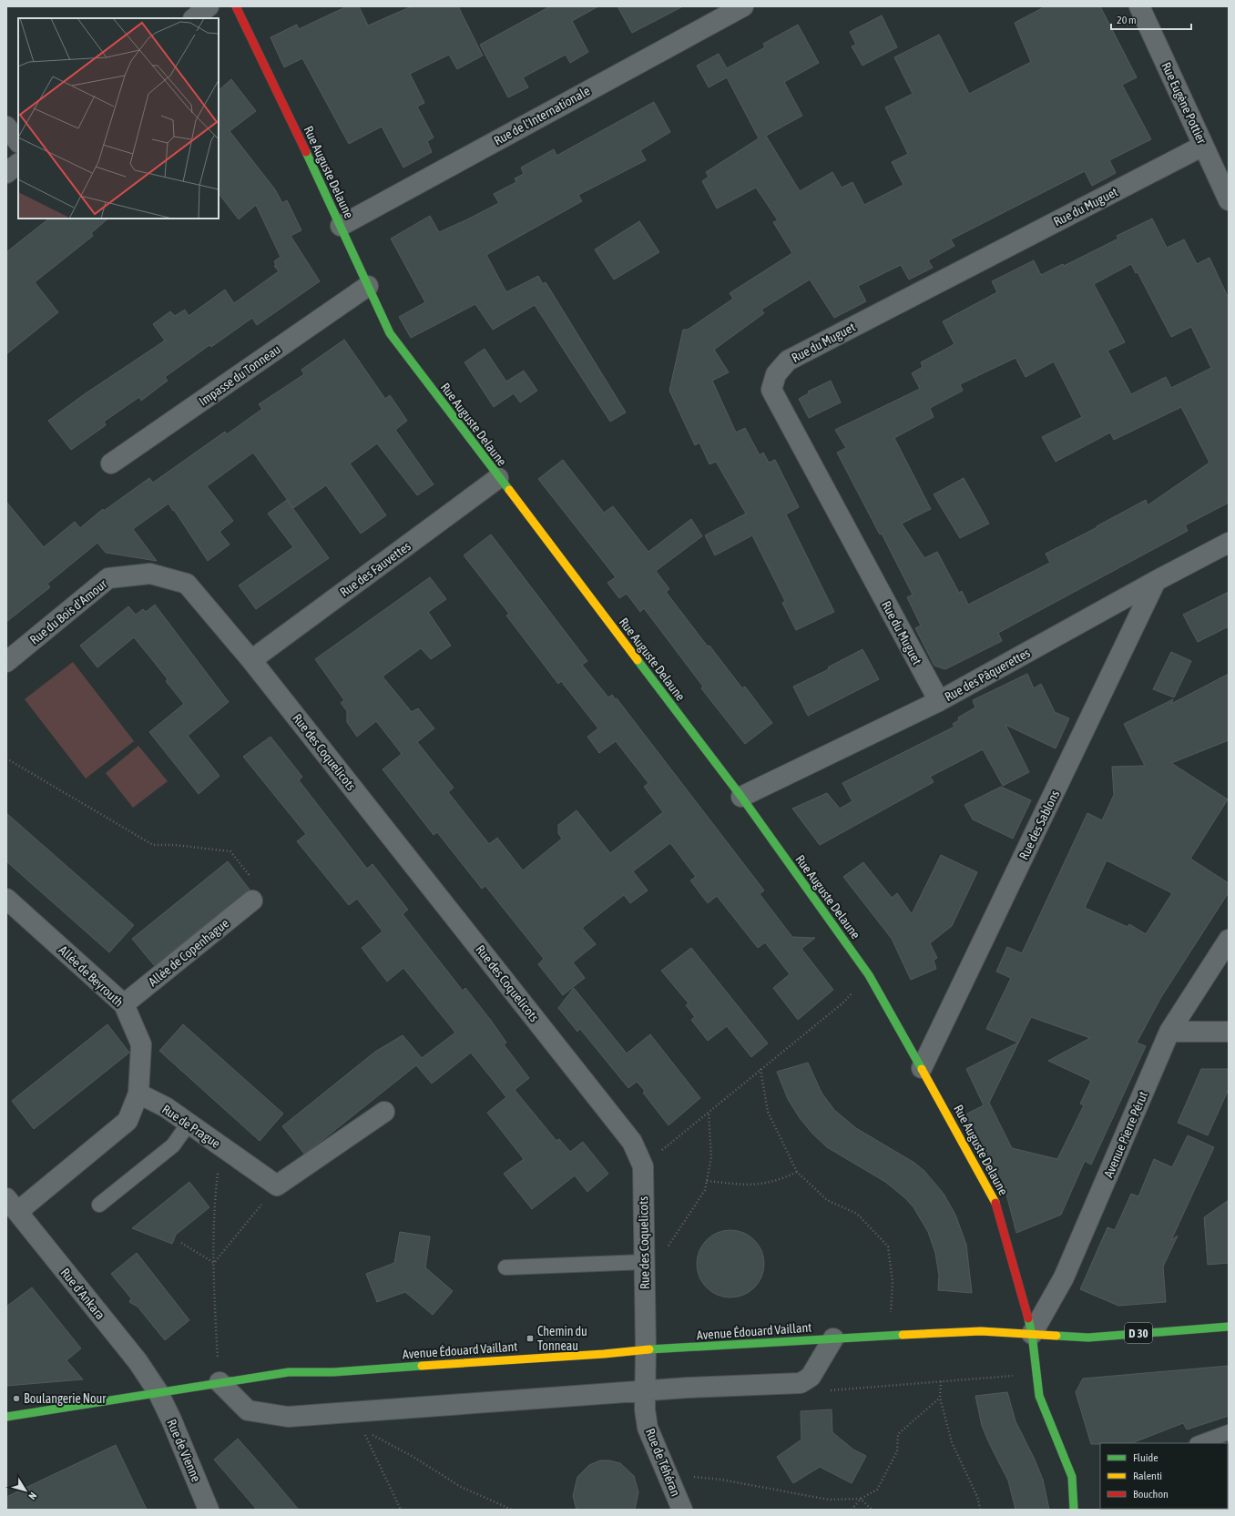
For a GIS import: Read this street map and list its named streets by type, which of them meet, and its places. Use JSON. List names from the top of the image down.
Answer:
{
  "streets": {
    "street": [
      "Rue Eugène Pottier",
      "Rue de l'Internationale",
      "Rue Auguste Delaune",
      "Rue du Muguet",
      "Impasse du Tonneau",
      "Rue des Fauvettes",
      "Rue du Bois d'Amour",
      "Rue des Pâquerettes",
      "Rue des Coquelicots",
      "Rue des Sablons",
      "Allée de Copenhague",
      "Allée de Beyrouth",
      "Rue de Prague",
      "Avenue Pierre Pérut",
      "Rue d'Ankara",
      "Avenue Édouard Vaillant",
      "D 30",
      "Rue de Vienne",
      "Rue de Téhéran"
    ]
  },
  "crossings": [
    ["Rue Eugène Pottier", "Rue du Muguet"],
    ["Rue de l'Internationale", "Rue Auguste Delaune"],
    ["Rue Auguste Delaune", "Impasse du Tonneau"],
    ["Rue Auguste Delaune", "Rue des Fauvettes"],
    ["Rue Auguste Delaune", "Rue des Pâquerettes"],
    ["Rue Auguste Delaune", "Rue des Sablons"],
    ["Rue Auguste Delaune", "Avenue Pierre Pérut"],
    ["Rue Auguste Delaune", "Avenue Édouard Vaillant"],
    ["Rue Auguste Delaune", "D 30"],
    ["Rue du Muguet", "Rue des Pâquerettes"],
    ["Rue des Fauvettes", "Rue du Bois d'Amour"],
    ["Rue des Fauvettes", "Rue des Coquelicots"],
    ["Rue du Bois d'Amour", "Rue des Coquelicots"],
    ["Rue des Pâquerettes", "Rue des Sablons"],
    ["Rue des Coquelicots", "Avenue Édouard Vaillant"],
    ["Rue des Coquelicots", "Rue de Téhéran"],
    ["Allée de Copenhague", "Allée de Beyrouth"],
    ["Allée de Beyrouth", "Rue de Prague"],
    ["Avenue Pierre Pérut", "Avenue Édouard Vaillant"],
    ["Avenue Pierre Pérut", "D 30"],
    ["Rue d'Ankara", "Avenue Édouard Vaillant"],
    ["Rue d'Ankara", "Rue de Vienne"],
    ["Avenue Édouard Vaillant", "D 30"],
    ["Avenue Édouard Vaillant", "Rue de Vienne"],
    ["Avenue Édouard Vaillant", "Rue de Téhéran"]
  ],
  "places": {
    "transit": ["Chemin du Tonneau"],
    "other": ["Boulangerie Nour"]
  },
  "legend": ["Fluide", "Ralenti", "Bouchon"],
  "scale_bar": "20 m",
  "north": "bottom right"
}
